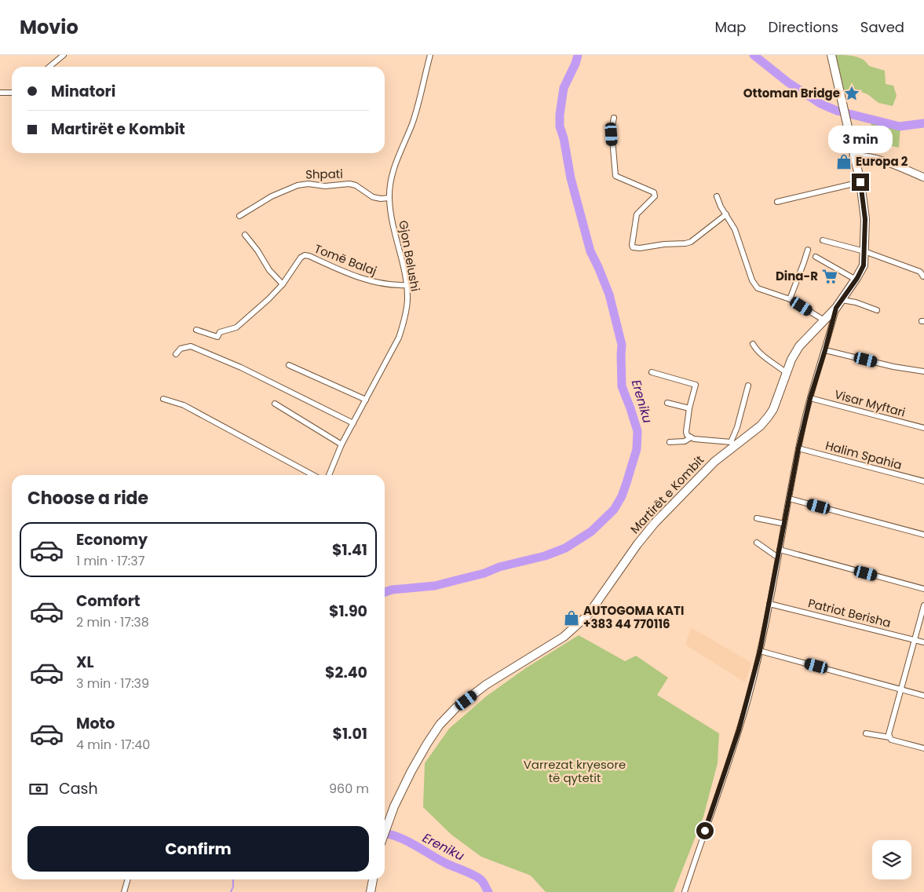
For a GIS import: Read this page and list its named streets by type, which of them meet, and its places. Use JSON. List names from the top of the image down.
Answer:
{
  "streets": {
    "main road": ["Martirët e Kombit"],
    "street": [
      "Shpati",
      "Gjon Belushi",
      "Tomë Balaj",
      "Visar Myftari",
      "Halim Spahia",
      "Patriot Berisha"
    ]
  },
  "crossings": [
    ["Shpati", "Gjon Belushi"],
    ["Gjon Belushi", "Tomë Balaj"]
  ],
  "water": ["Ereniku"],
  "parks": ["Varrezat kryesore të qytetit"],
  "places": {
    "place": ["Ottoman Bridge"],
    "shop": ["Europa 2", "AUTOGOMA KATI +383 44 770116"],
    "supermarket": ["Dina-R"]
  },
  "page": {
    "header": "Movio",
    "nav": ["Map", "Directions", "Saved"],
    "banner": ["Minatori", "Martirët e Kombit"],
    "bubble": "3 min",
    "heading": "Choose a ride",
    "list": [
      {
        "name": "Economy",
        "note": "1 min · 17:37",
        "value": "$1.41"
      },
      {
        "name": "Comfort",
        "note": "2 min · 17:38",
        "value": "$1.90"
      },
      {
        "name": "XL",
        "note": "3 min · 17:39",
        "value": "$2.40"
      },
      {
        "name": "Moto",
        "note": "4 min · 17:40",
        "value": "$1.01"
      }
    ],
    "pay": ["Cash", "960 m"],
    "buttons": "Confirm"
  }
}
